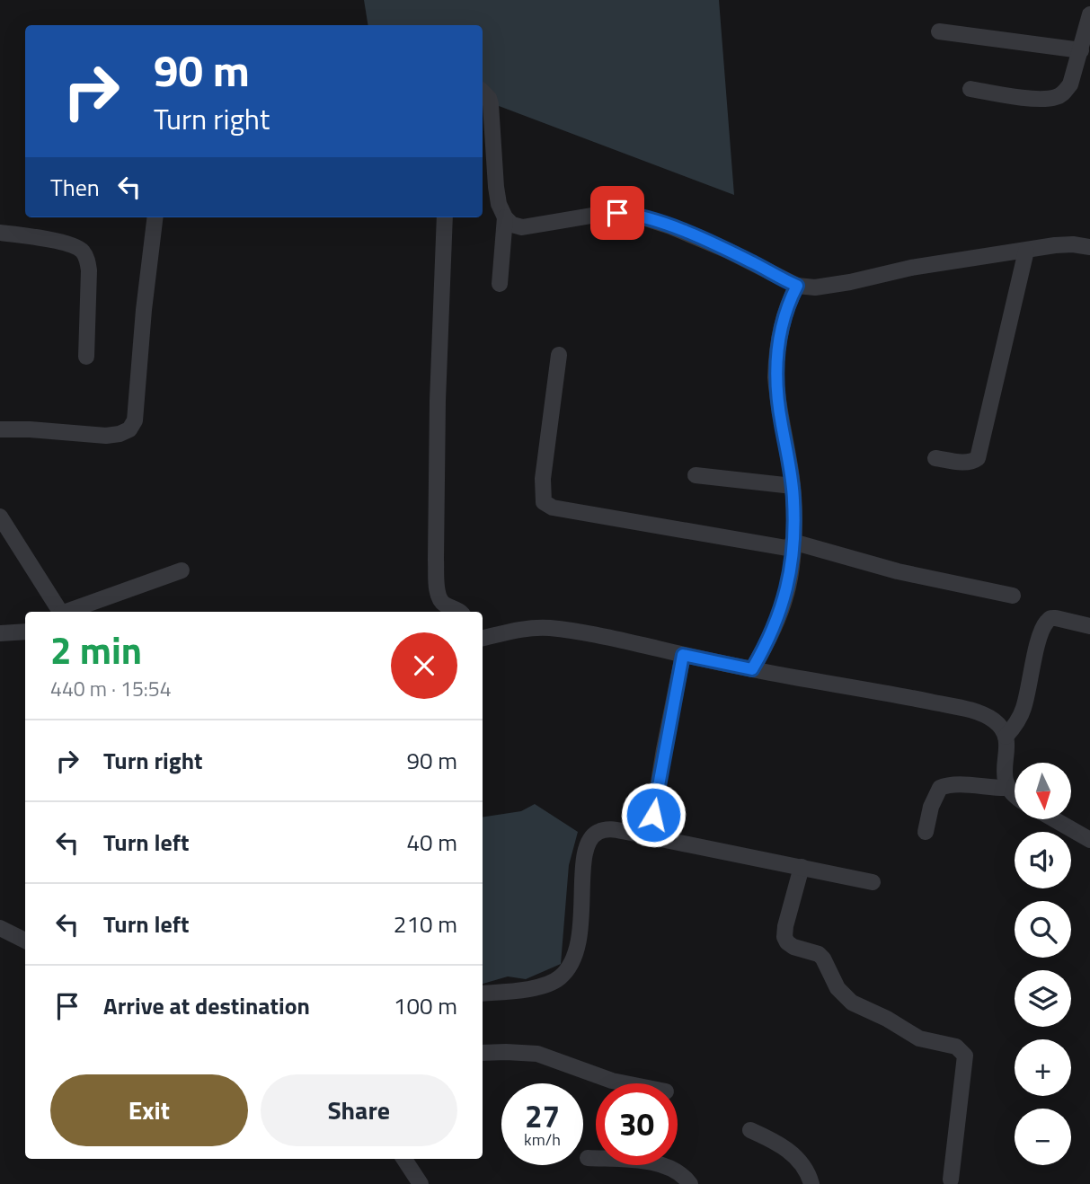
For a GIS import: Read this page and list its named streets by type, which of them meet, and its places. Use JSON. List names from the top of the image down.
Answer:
{
  "north": "bottom",
  "page": {
    "turn": ["90 m", "Turn right"],
    "then": "Then",
    "heading": ["2 min", "440 m · 15:54"],
    "list": [
      {
        "name": "Turn right",
        "value": "90 m"
      },
      {
        "name": "Turn left",
        "value": "40 m"
      },
      {
        "name": "Turn left",
        "value": "210 m"
      },
      {
        "name": "Arrive at destination",
        "value": "100 m"
      }
    ],
    "map_buttons": ["+", "−"],
    "buttons": ["Exit", "Share"],
    "speed": "27 km/h",
    "limit": "30"
  }
}
